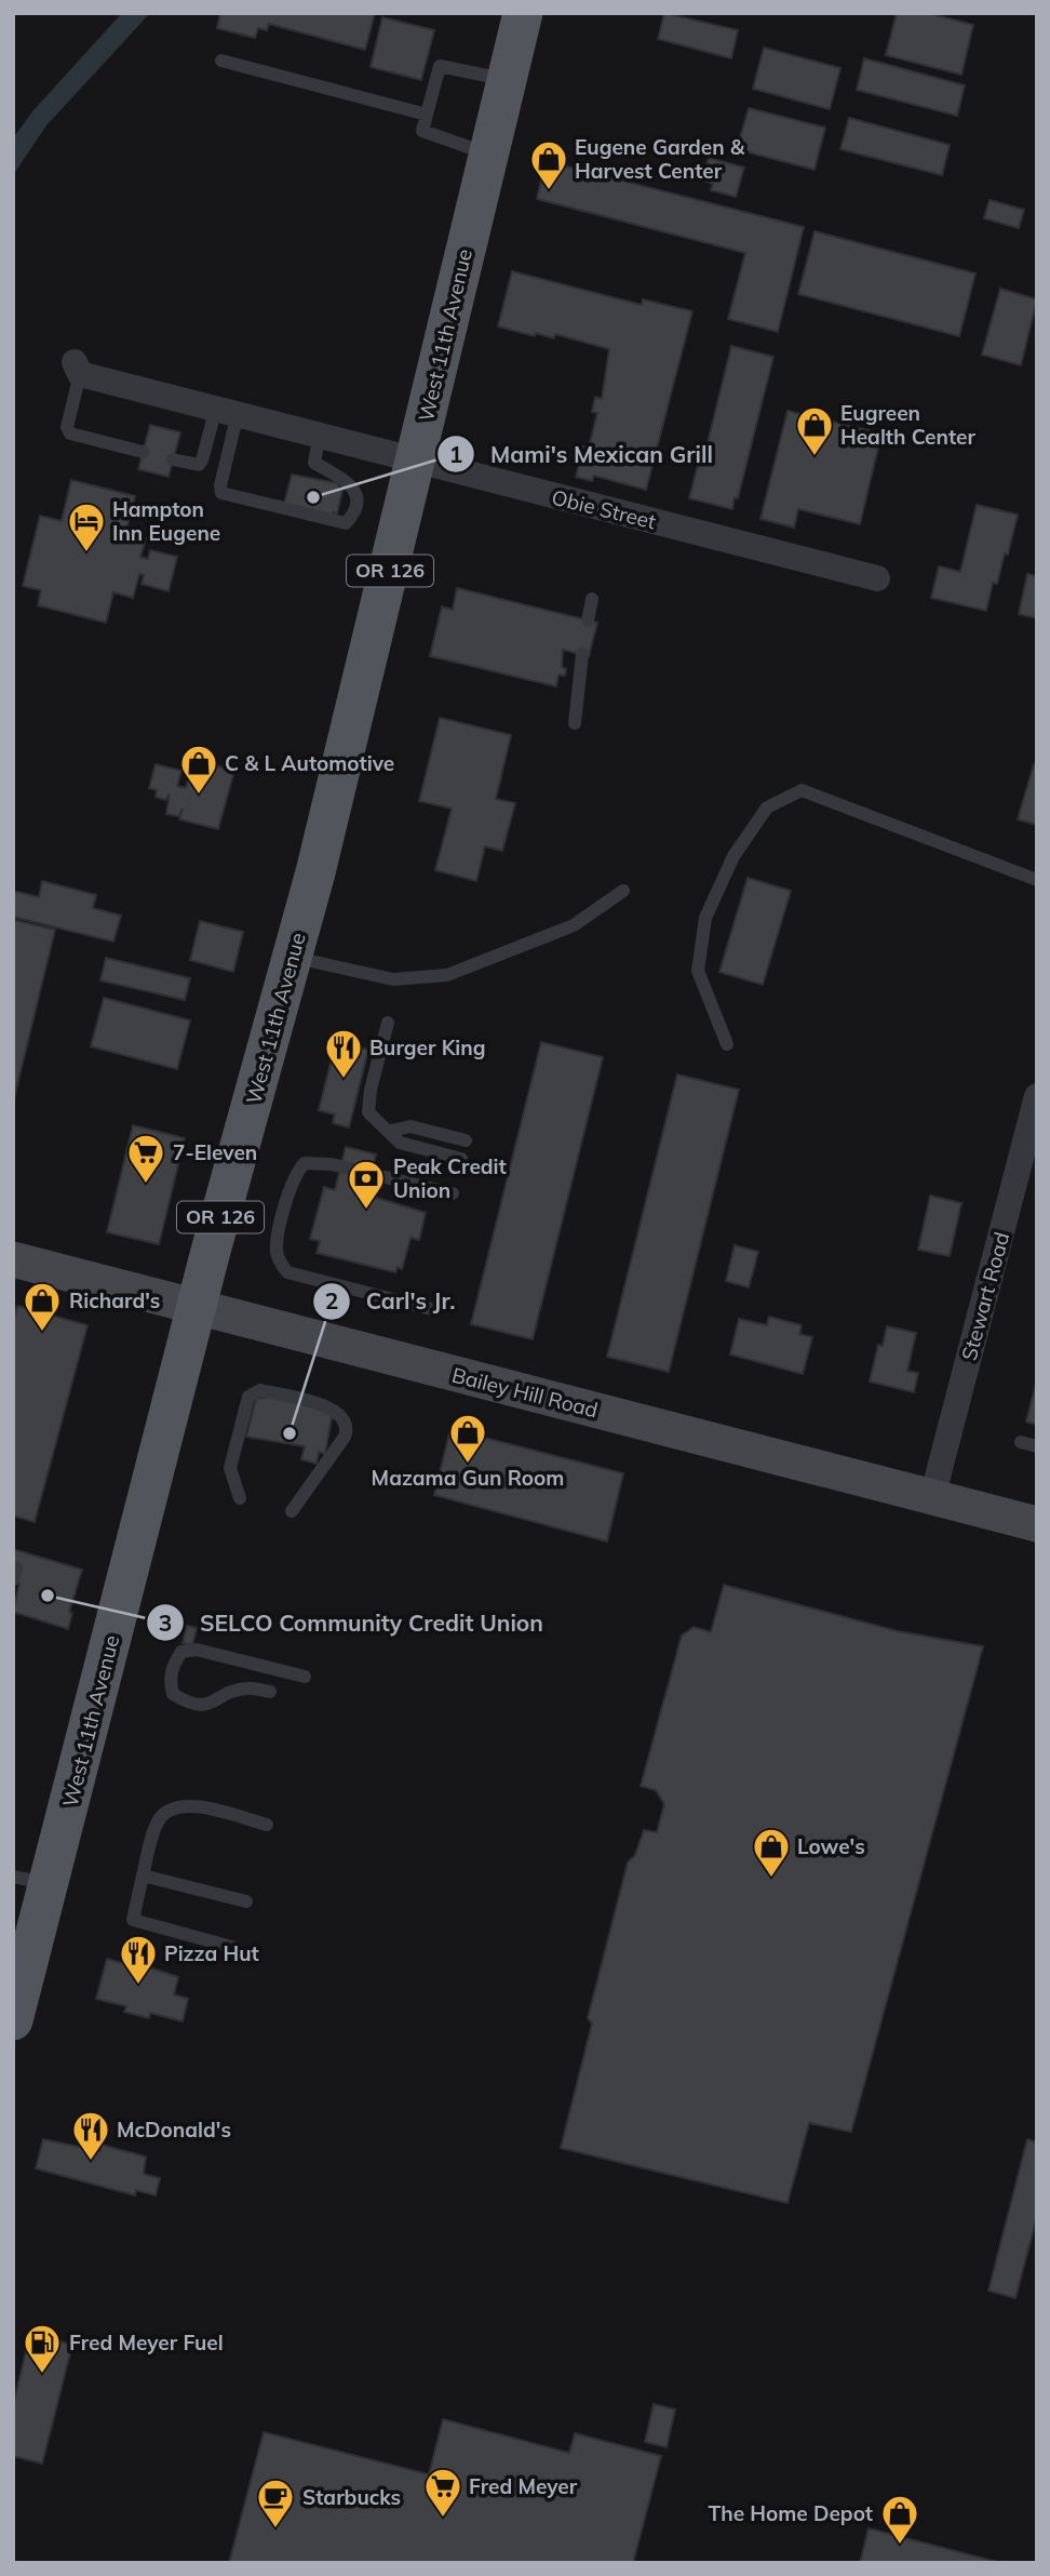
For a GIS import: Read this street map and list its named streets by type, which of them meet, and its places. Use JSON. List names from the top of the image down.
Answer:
{
  "streets": {
    "main road": ["West 11th Avenue", "OR 126"],
    "street": ["Obie Street", "Stewart Road", "Bailey Hill Road"]
  },
  "crossings": [
    ["West 11th Avenue", "Obie Street"],
    ["West 11th Avenue", "Bailey Hill Road"],
    ["Stewart Road", "Bailey Hill Road"]
  ],
  "places": {
    "shop": [
      "Eugene Garden & Harvest Center",
      "Eugreen Health Center",
      "C & L Automotive",
      "Richard's",
      "Mazama Gun Room",
      "Lowe's",
      "The Home Depot"
    ],
    "other": ["Mami's Mexican Grill", "Carl's Jr.", "SELCO Community Credit Union"],
    "hotel": ["Hampton Inn Eugene"],
    "restaurant": ["Burger King", "Pizza Hut", "McDonald's"],
    "supermarket": ["7-Eleven", "Fred Meyer"],
    "bank": ["Peak Credit Union"],
    "fuel station": ["Fred Meyer Fuel"],
    "cafe": ["Starbucks"]
  }
}
